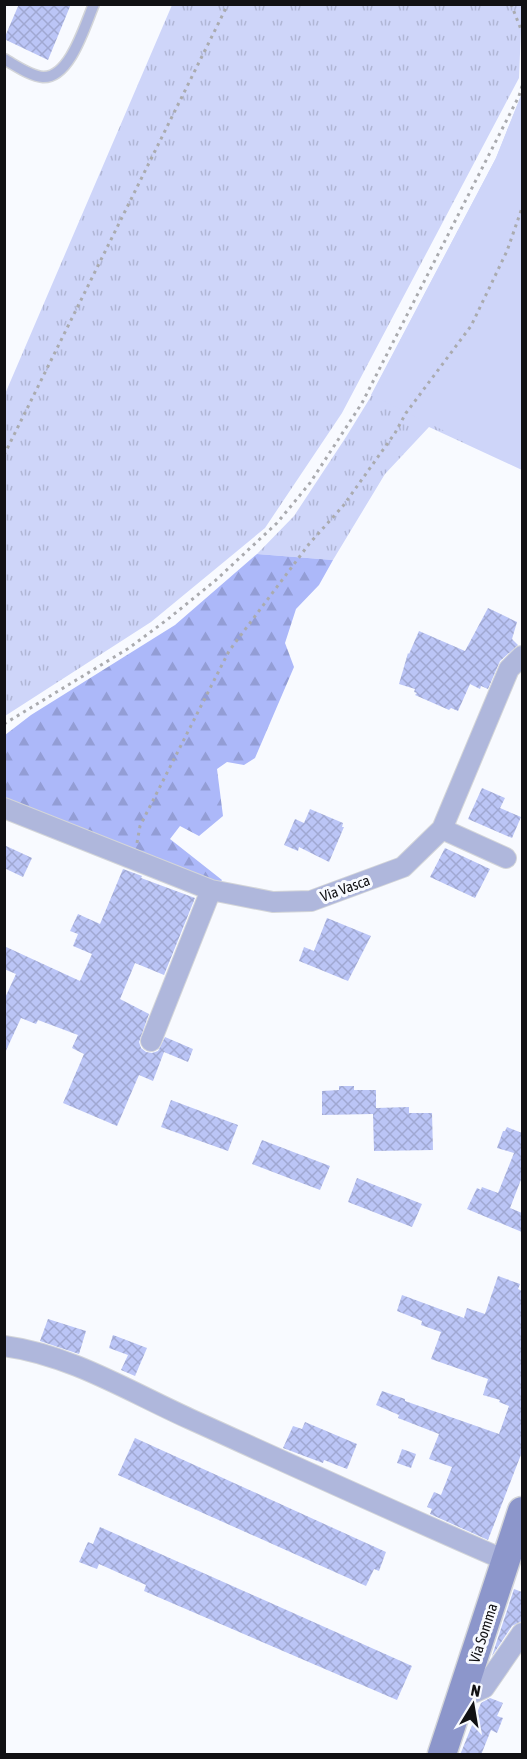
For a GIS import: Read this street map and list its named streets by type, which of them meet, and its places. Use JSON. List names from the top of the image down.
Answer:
{
  "streets": {
    "street": ["Via Vasca", "Via Somma"]
  },
  "north": "top"
}
